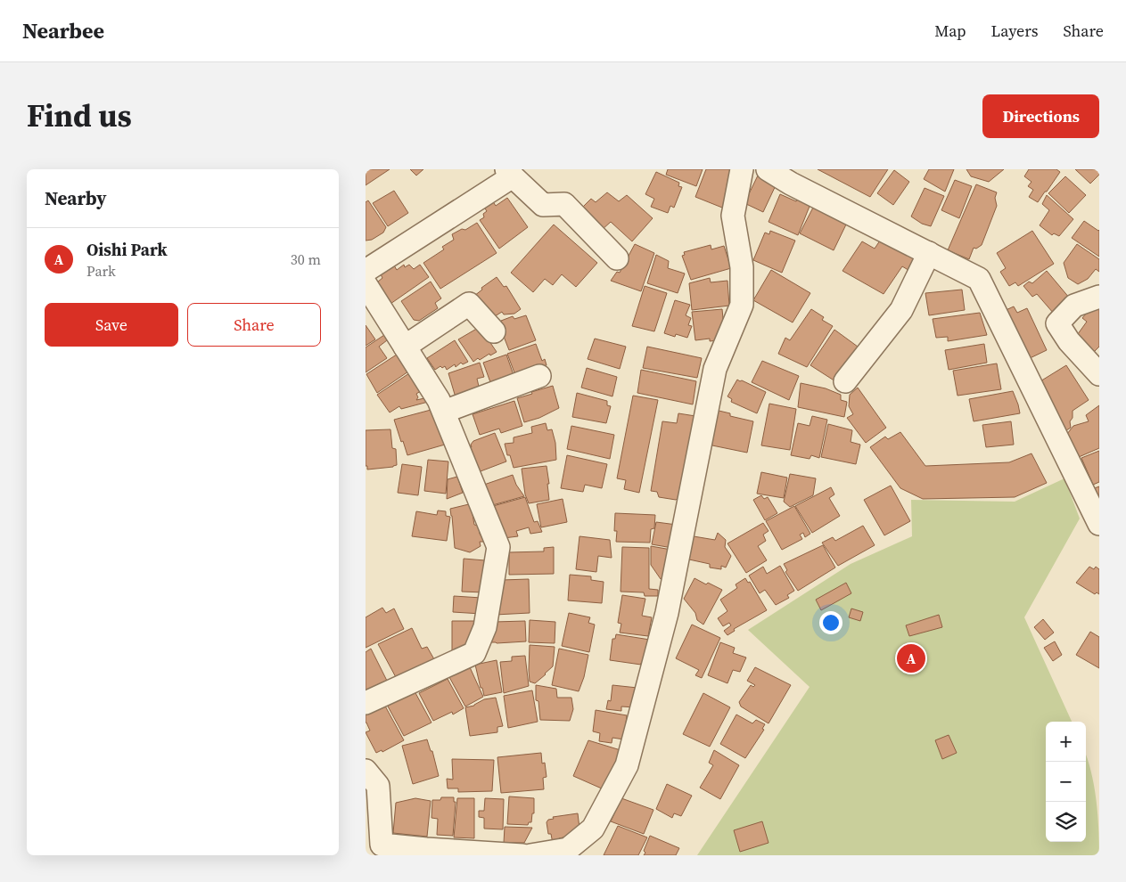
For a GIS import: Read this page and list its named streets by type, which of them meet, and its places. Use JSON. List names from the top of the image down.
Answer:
{
  "page": {
    "header": "Nearbee",
    "nav": ["Map", "Layers", "Share"],
    "title": "Find us",
    "buttons": [
      "Directions",
      ["Save", "Share"]
    ],
    "heading": "Nearby",
    "list": [
      {
        "mark": "A",
        "name": "Oishi Park",
        "note": "Park",
        "value": "30 m"
      }
    ],
    "pins": "A",
    "map_buttons": ["+", "−"]
  }
}
